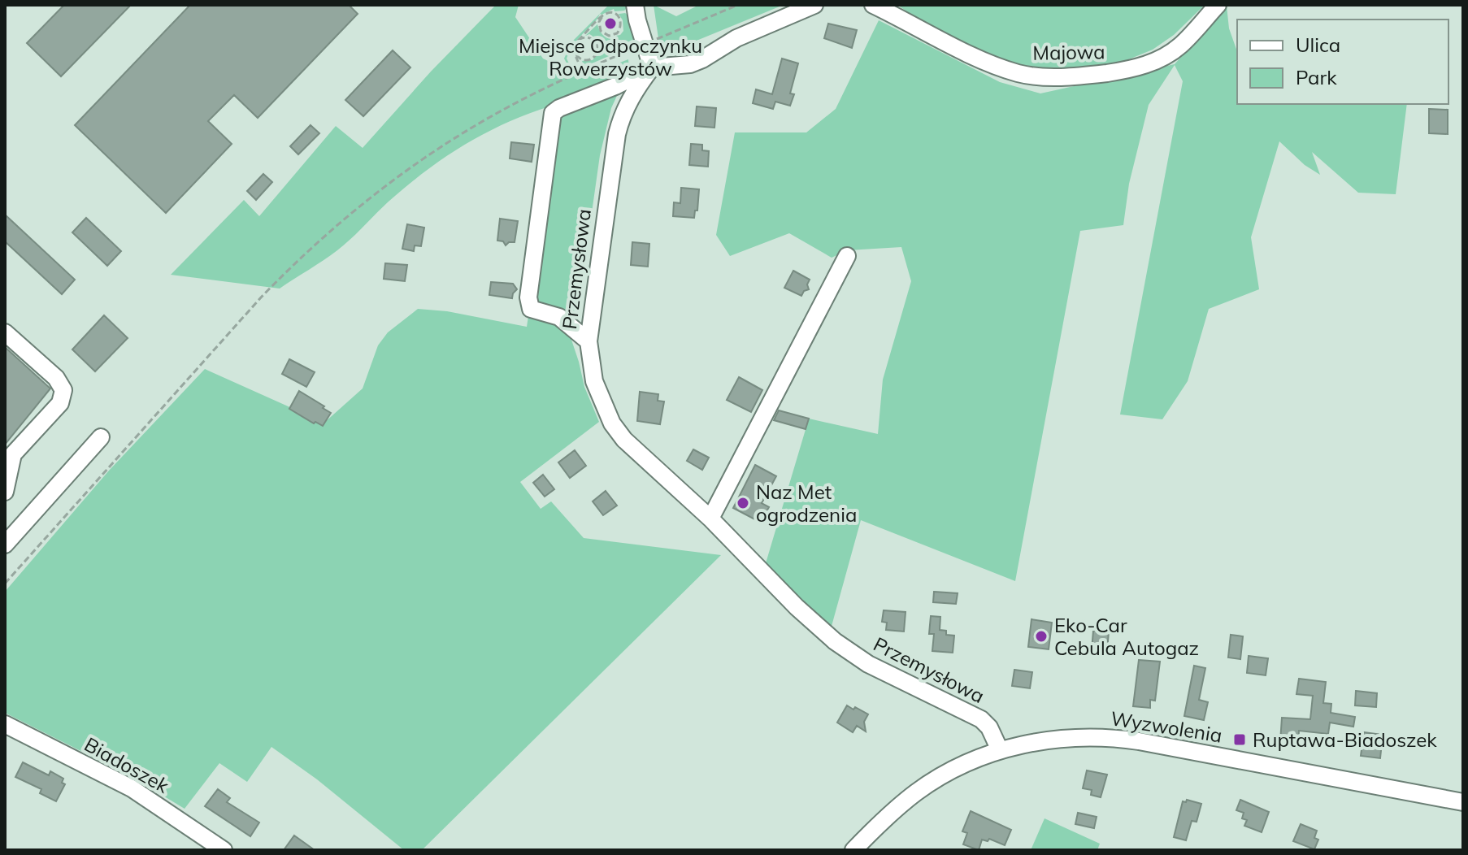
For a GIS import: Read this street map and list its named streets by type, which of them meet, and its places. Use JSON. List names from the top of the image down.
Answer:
{
  "streets": {
    "street": [
      "Majowa",
      "Przemysłowa",
      "Wyzwolenia",
      "Biadoszek"
    ]
  },
  "crossings": [
    ["Przemysłowa", "Wyzwolenia"]
  ],
  "places": {
    "other": ["Miejsce Odpoczynku Rowerzystów", "Naz Met ogrodzenia", "Eko-Car Cebula Autogaz"],
    "transit": ["Ruptawa-Biadoszek"]
  },
  "legend": ["Ulica", "Park"]
}
